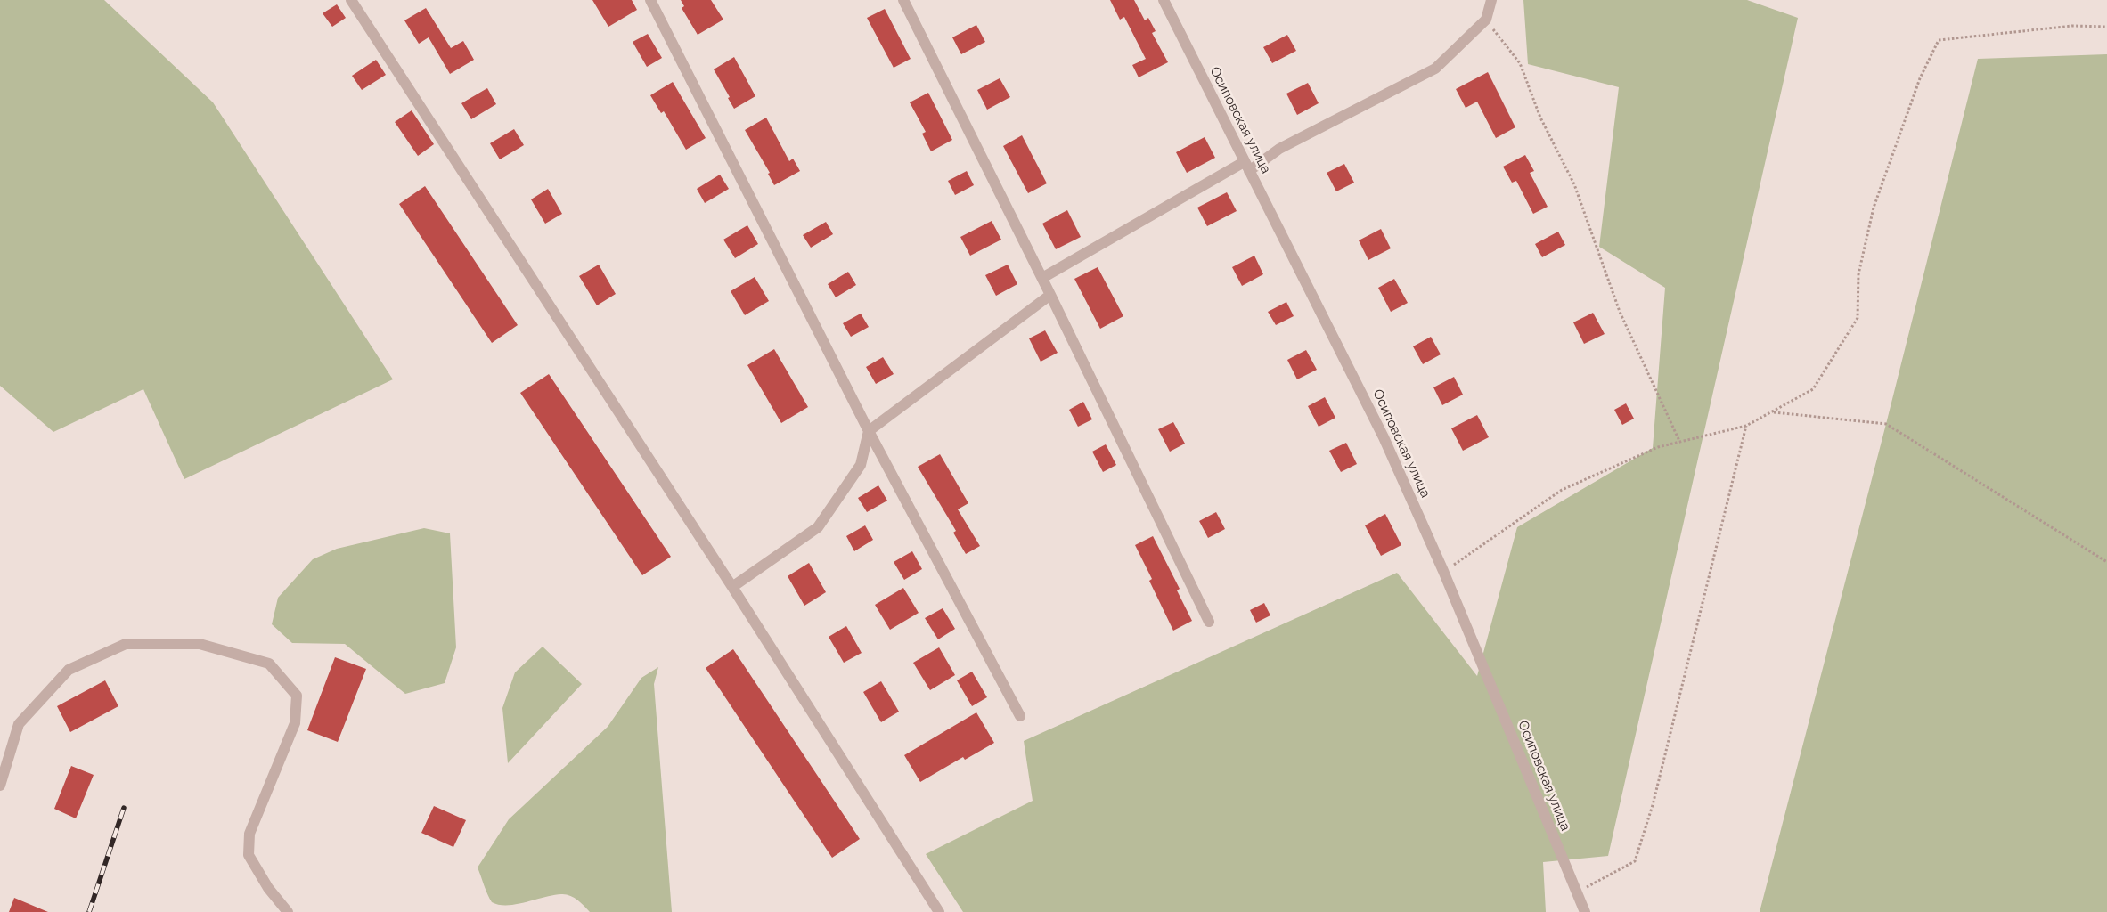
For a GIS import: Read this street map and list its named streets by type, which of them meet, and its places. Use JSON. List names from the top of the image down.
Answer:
{
  "streets": {
    "street": ["Осиповская улица"]
  }
}
